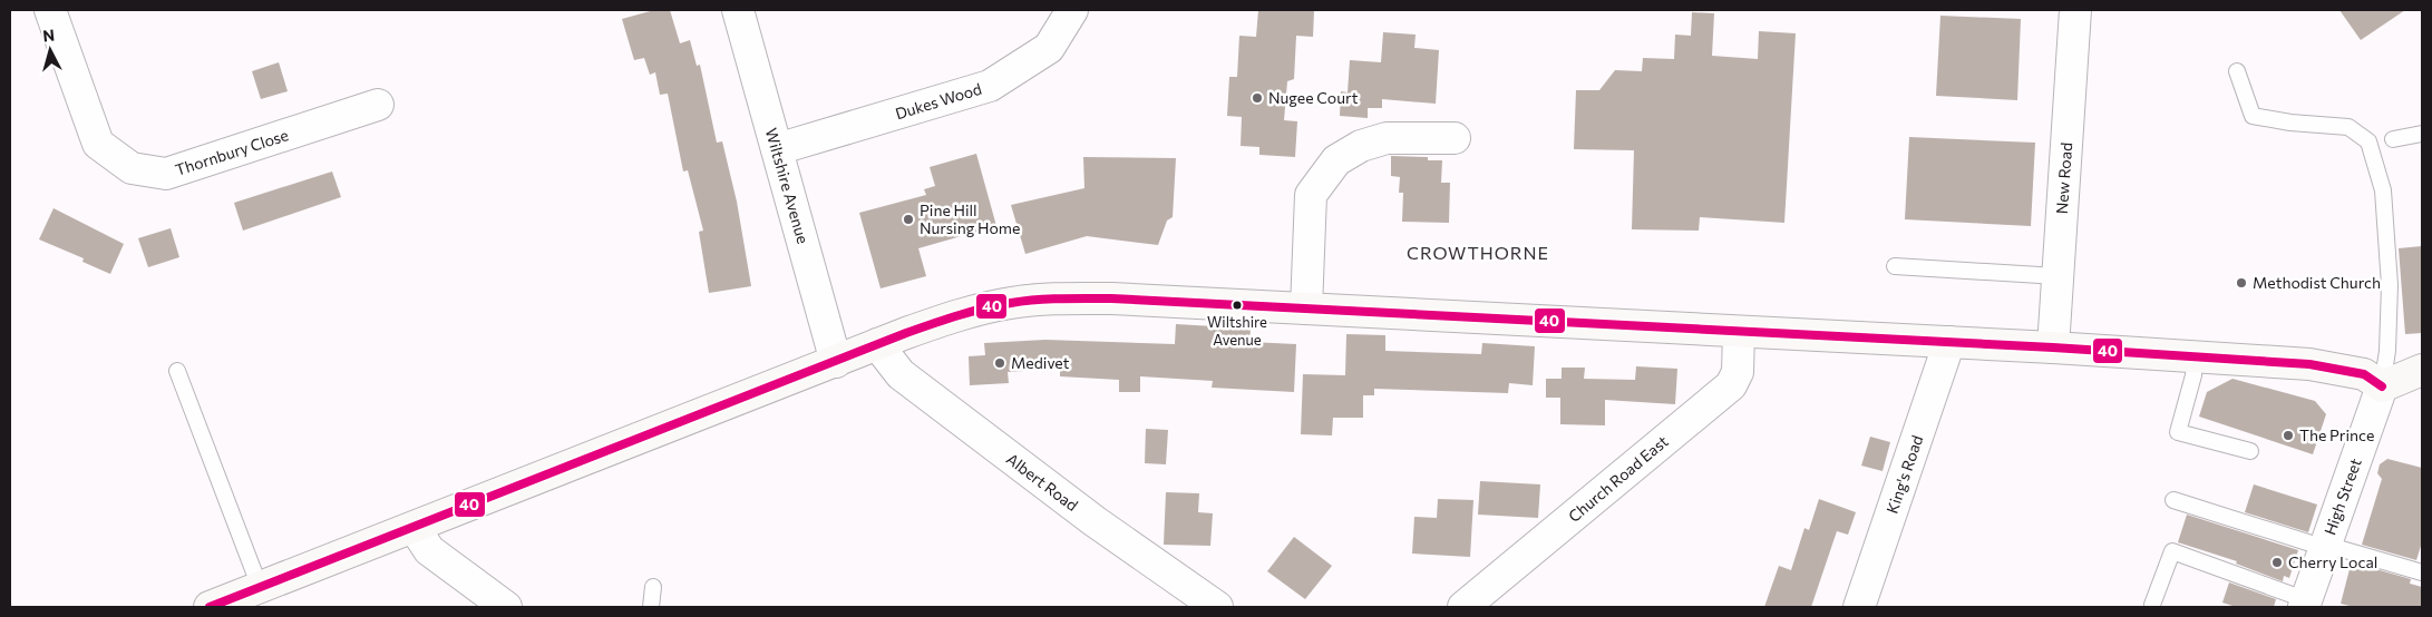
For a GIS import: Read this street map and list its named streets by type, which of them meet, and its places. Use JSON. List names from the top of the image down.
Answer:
{
  "streets": {
    "street": [
      "Dukes Wood",
      "Thornbury Close",
      "New Road",
      "Wiltshire Avenue",
      "King's Road",
      "Church Road East",
      "Albert Road",
      "High Street"
    ]
  },
  "crossings": [
    ["Dukes Wood", "Wiltshire Avenue"]
  ],
  "districts": ["CROWTHORNE"],
  "places": [
    "Nugee Court",
    "Pine Hill Nursing Home",
    "Methodist Church",
    "Wiltshire Avenue",
    "Medivet",
    "The Prince",
    "Cherry Local"
  ],
  "lines": ["transit line 40"],
  "north": "top"
}
